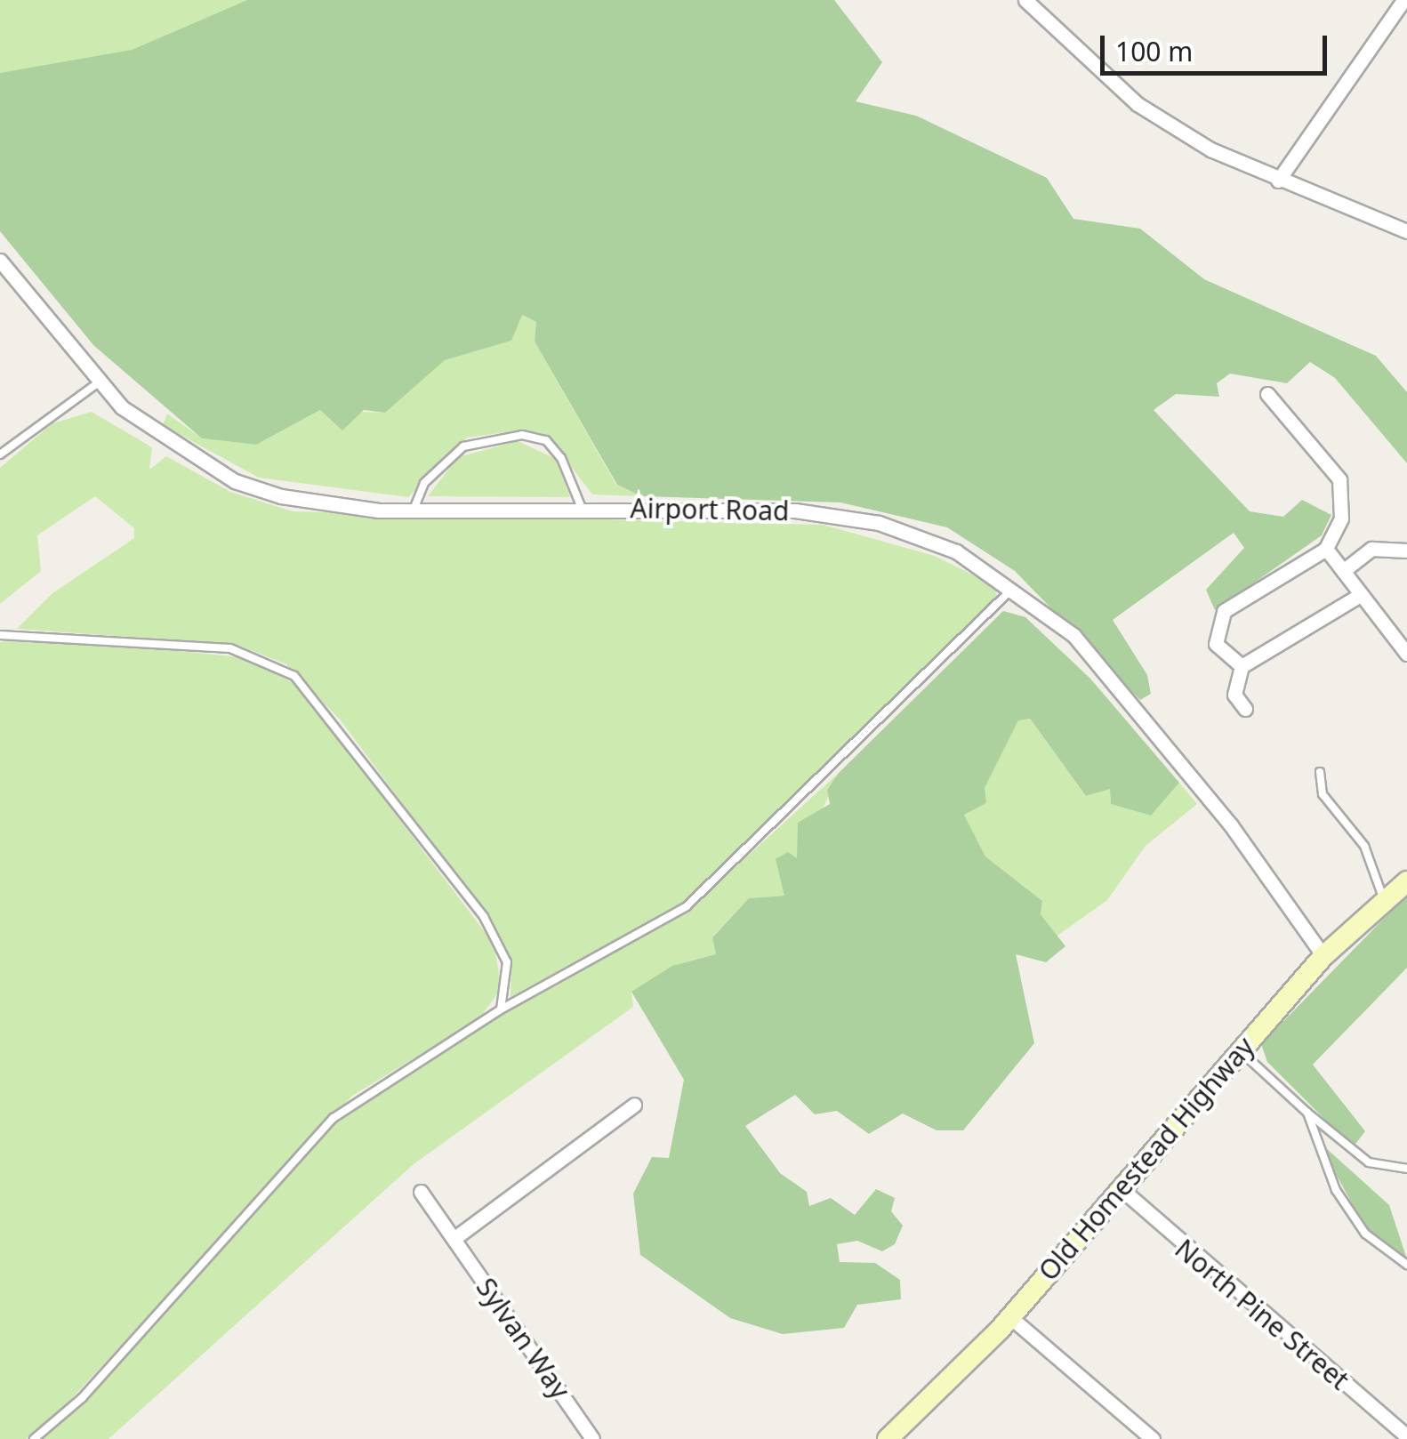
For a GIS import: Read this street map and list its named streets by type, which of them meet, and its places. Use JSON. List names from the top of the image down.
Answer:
{
  "streets": {
    "main road": ["Old Homestead Highway"],
    "street": ["Airport Road", "North Pine Street", "Sylvan Way"]
  },
  "crossings": [
    ["Airport Road", "Old Homestead Highway"],
    ["Old Homestead Highway", "North Pine Street"]
  ],
  "scale_bar": "100 m"
}
